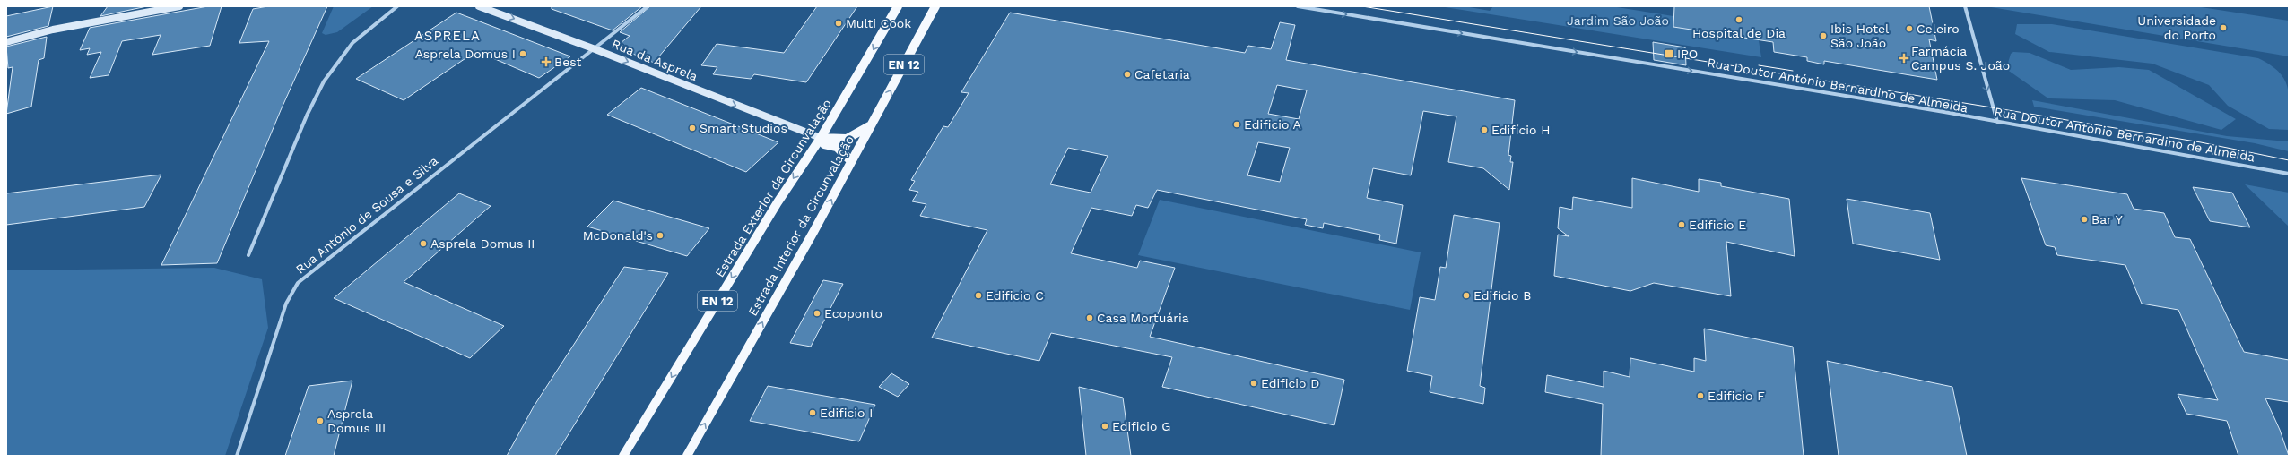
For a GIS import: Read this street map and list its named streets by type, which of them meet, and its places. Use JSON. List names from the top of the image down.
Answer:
{
  "streets": {
    "main road": ["EN 12", "Estrada Exterior da Circunvalação", "Estrada Interior da Circunvalação"],
    "street": ["Rua da Asprela", "Rua Doutor António Bernardino de Almeida", "Rua António de Sousa e Silva"]
  },
  "crossings": [
    ["Rua da Asprela", "Estrada Exterior da Circunvalação"],
    ["Rua da Asprela", "Rua António de Sousa e Silva"]
  ],
  "one_way": [
    "Rua da Asprela",
    "Rua Doutor António Bernardino de Almeida",
    "Estrada Exterior da Circunvalação",
    "Estrada Interior da Circunvalação"
  ],
  "districts": ["ASPRELA"],
  "parks": ["Jardim São João"],
  "places": {
    "other": [
      "Hospital de Dia",
      "Multi Cook",
      "Universidade do Porto",
      "Celeiro",
      "Ibis Hotel São João",
      "Asprela Domus I",
      "Cafetaria",
      "Edificio A",
      "Smart Studios",
      "Edifício H",
      "Bar Y",
      "Edificio E",
      "McDonald's",
      "Asprela Domus II",
      "Edificio C",
      "Edifício B",
      "Ecoponto",
      "Casa Mortuária",
      "Edificio D",
      "Edificio F",
      "Edificio I",
      "Asprela Domus III",
      "Edificio G"
    ],
    "transit": ["IPO"],
    "health": ["Farmácia Campus S. João", "Best"]
  }
}
